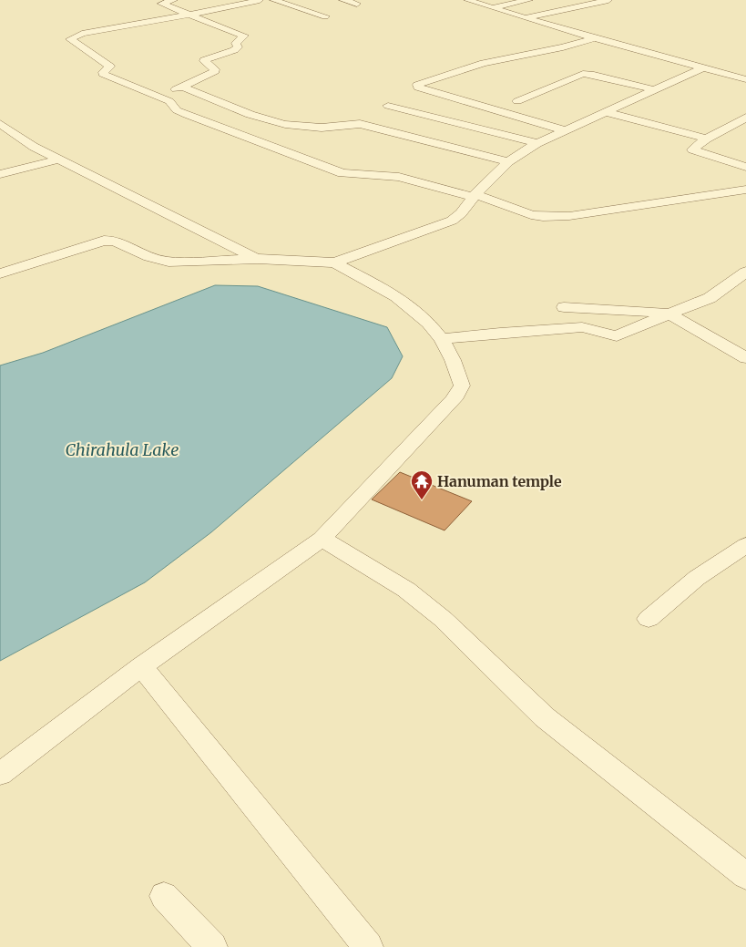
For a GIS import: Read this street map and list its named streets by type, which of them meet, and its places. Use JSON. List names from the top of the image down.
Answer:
{
  "water": ["Chirahula Lake"],
  "places": {
    "temple": ["Hanuman temple"]
  }
}
